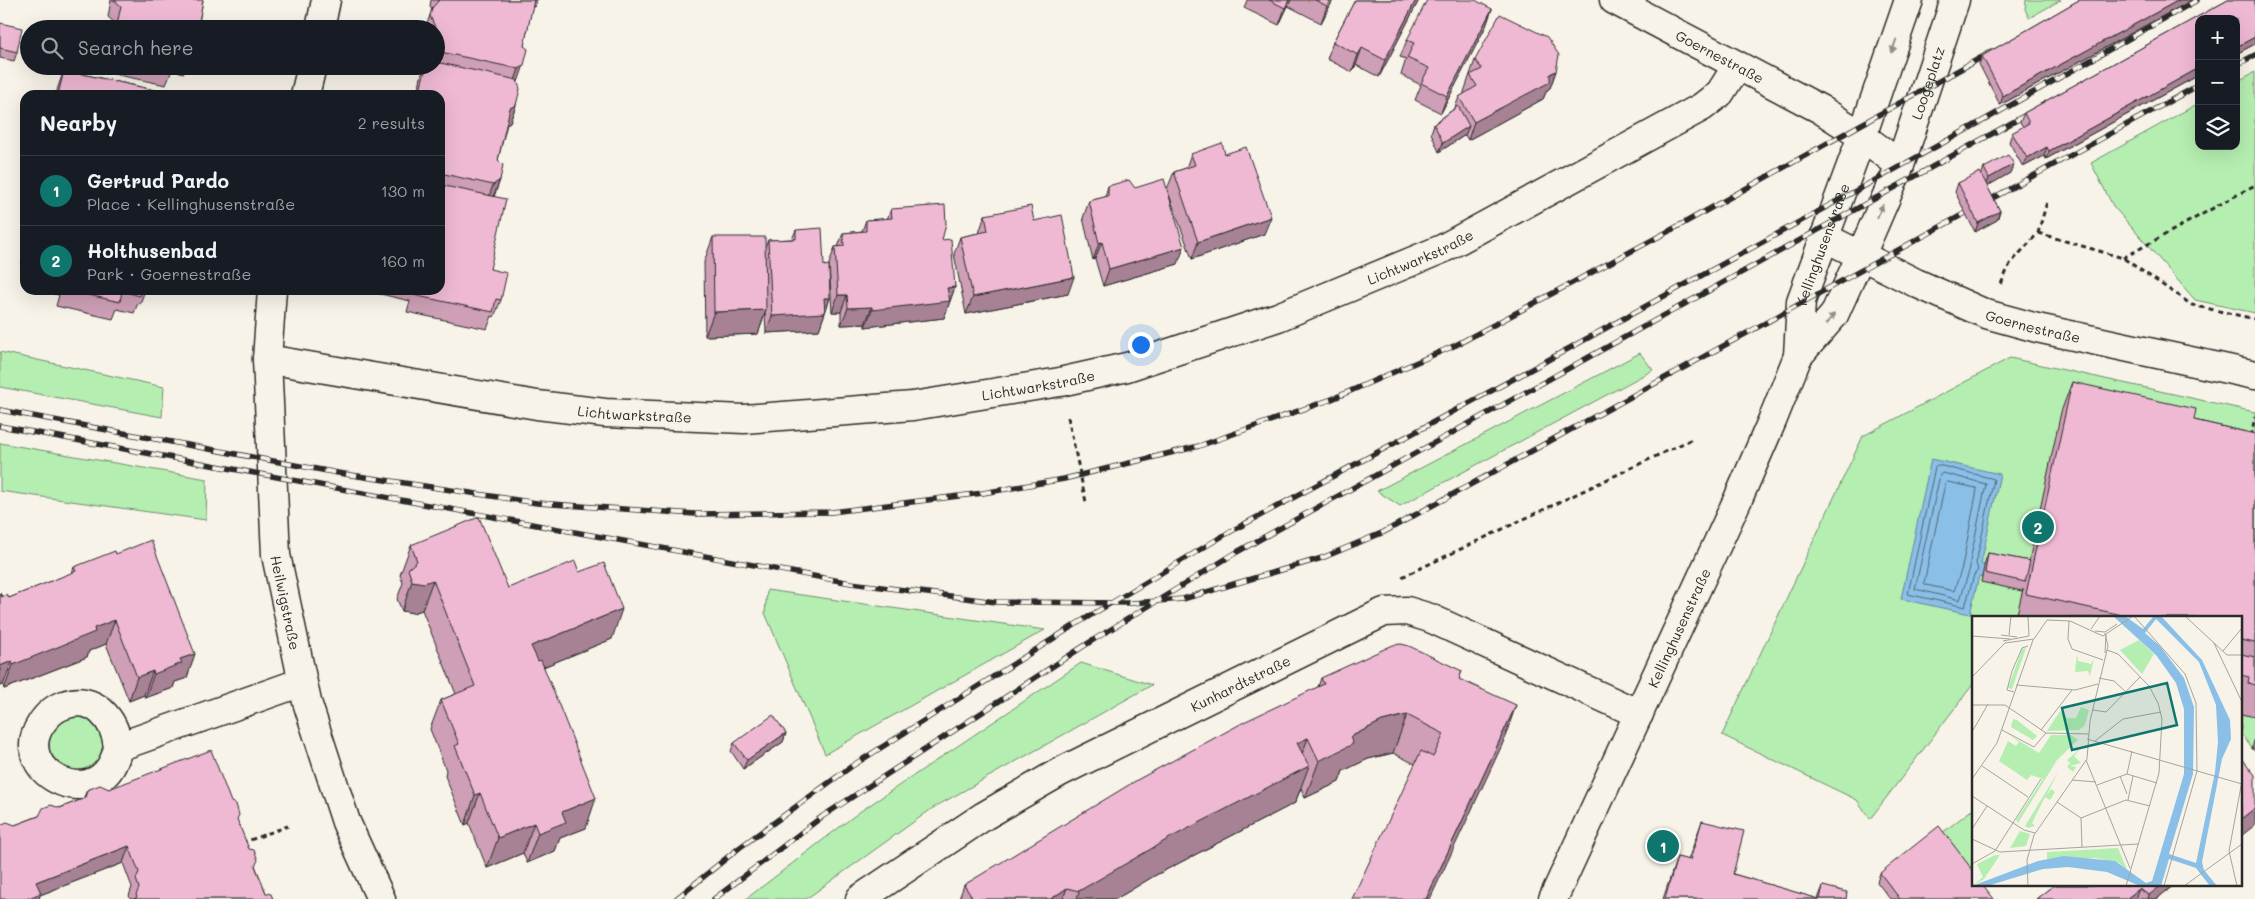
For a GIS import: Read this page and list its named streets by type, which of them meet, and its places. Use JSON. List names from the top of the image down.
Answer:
{
  "streets": {
    "street": [
      "Goernestraße",
      "Loogeplatz",
      "Kellinghusenstraße",
      "Lichtwarkstraße",
      "Heilwigstraße",
      "Kunhardtstraße"
    ]
  },
  "crossings": [
    ["Goernestraße", "Loogeplatz"],
    ["Goernestraße", "Kellinghusenstraße"],
    ["Goernestraße", "Lichtwarkstraße"],
    ["Loogeplatz", "Kellinghusenstraße"],
    ["Kellinghusenstraße", "Kunhardtstraße"],
    ["Lichtwarkstraße", "Heilwigstraße"]
  ],
  "page": {
    "map_buttons": ["+", "−"],
    "search": "Search here",
    "heading": ["Nearby", "2 results"],
    "list": [
      {
        "mark": "1",
        "name": "Gertrud Pardo",
        "note": "Place · Kellinghusenstraße",
        "value": "130 m"
      },
      {
        "mark": "2",
        "name": "Holthusenbad",
        "note": "Park · Goernestraße",
        "value": "160 m"
      }
    ],
    "pins": ["2", "1"]
  }
}
